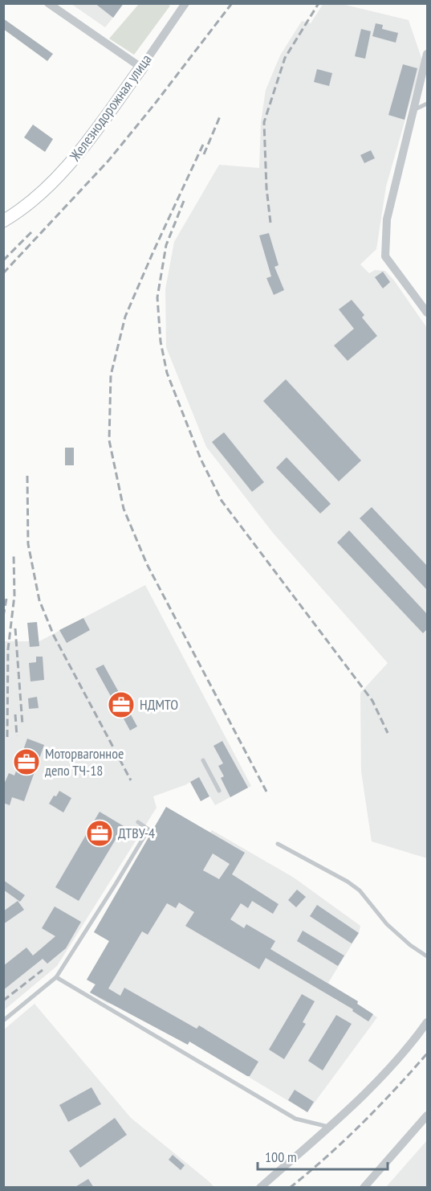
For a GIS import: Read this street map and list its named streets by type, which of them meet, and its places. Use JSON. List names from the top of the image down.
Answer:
{
  "streets": {
    "street": ["Железнодорожная улица"]
  },
  "places": {
    "office": ["НДМТО", "Моторвагонное депо ТЧ-18", "ДТВУ-4"]
  },
  "scale_bar": "100 m"
}
